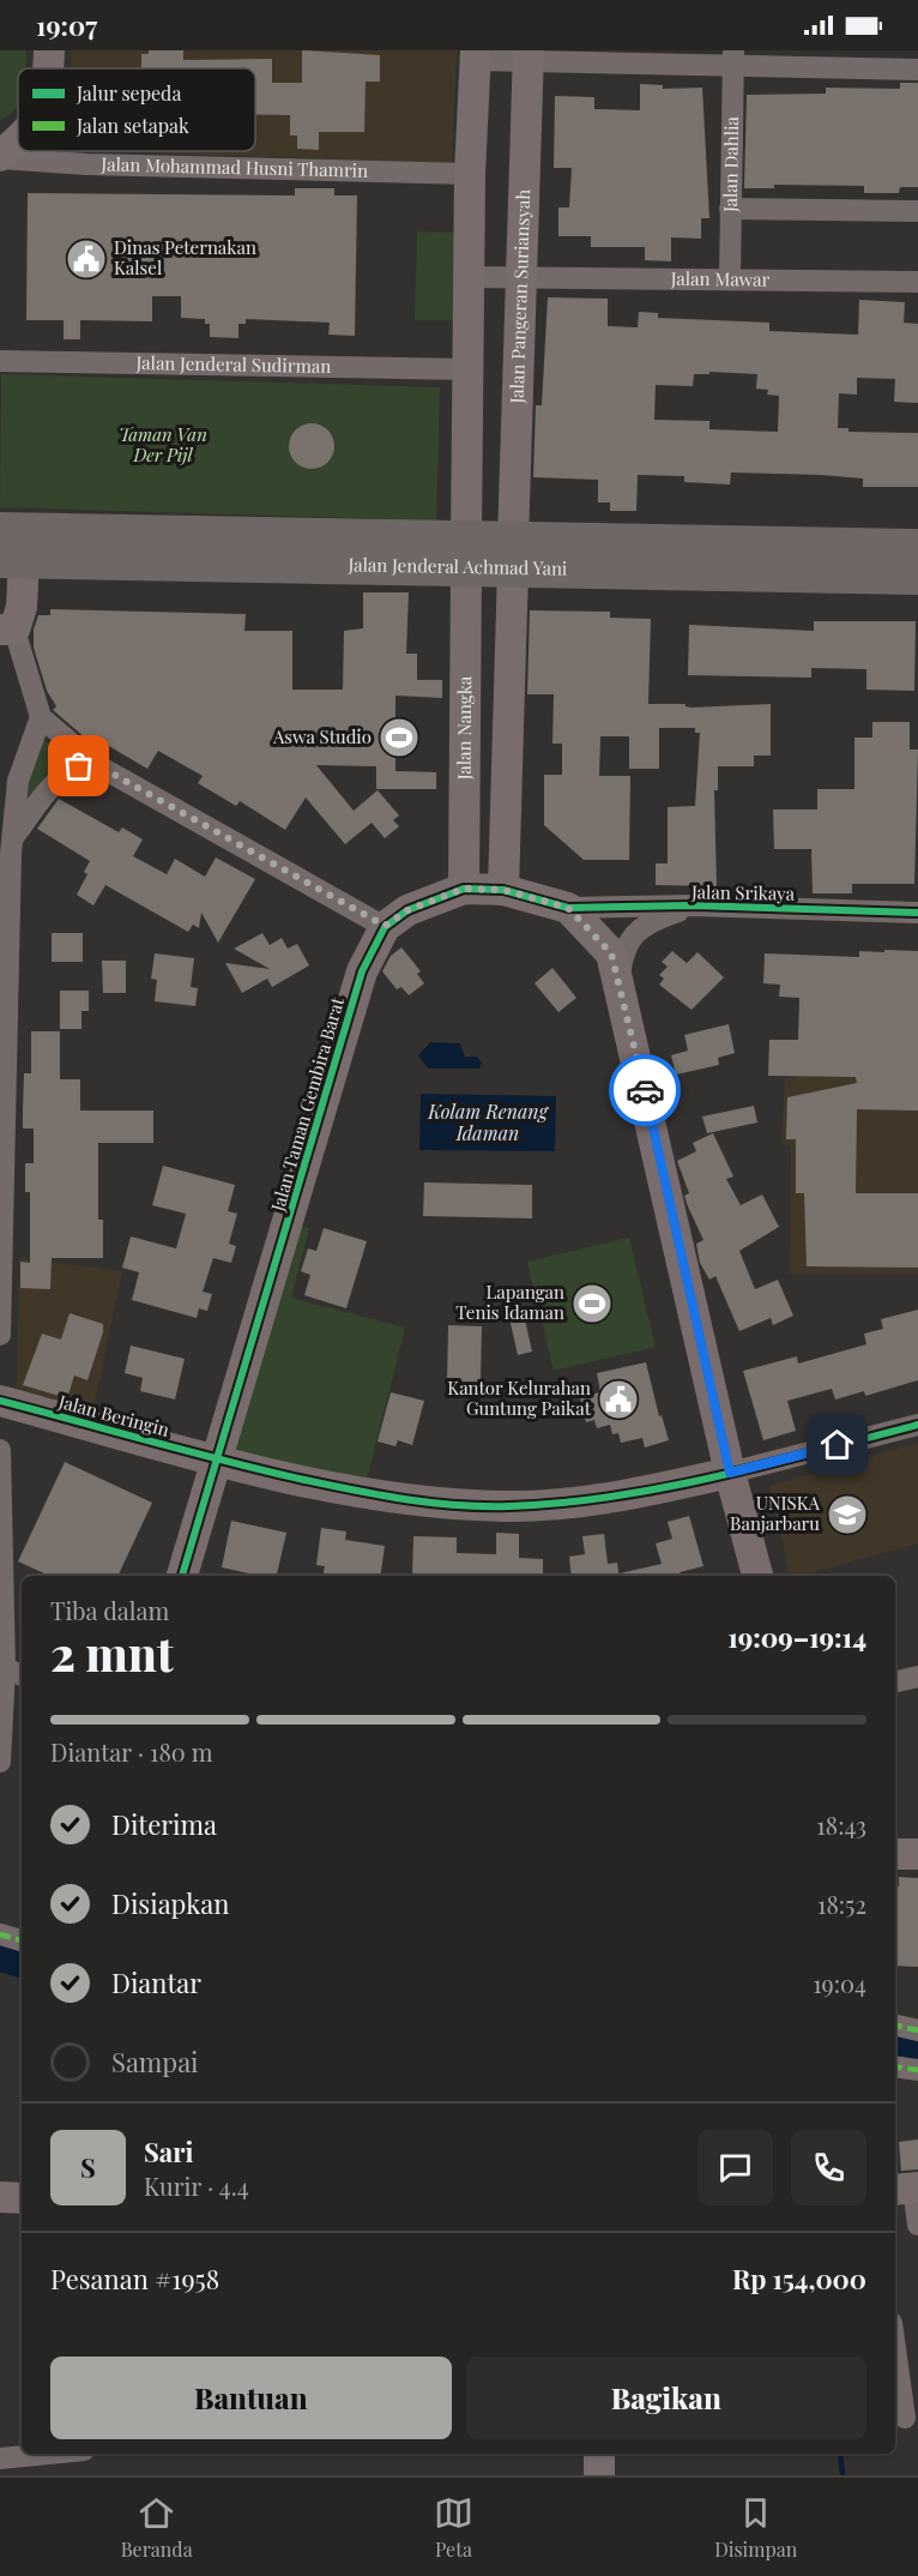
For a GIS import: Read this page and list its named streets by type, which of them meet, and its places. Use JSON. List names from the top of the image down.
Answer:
{
  "streets": {
    "highway": ["Jalan Jenderal Achmad Yani"],
    "street": [
      "Jalan Dahlia",
      "Jalan Mohammad Husni Thamrin",
      "Jalan Mawar",
      "Jalan Pangeran Suriansyah",
      "Jalan Jenderal Sudirman",
      "Jalan Nangka",
      "Jalan Srikaya",
      "Jalan Taman Gembira Barat",
      "Jalan Beringin"
    ]
  },
  "crossings": [
    ["Jalan Dahlia", "Jalan Mawar"],
    ["Jalan Mawar", "Jalan Pangeran Suriansyah"],
    ["Jalan Pangeran Suriansyah", "Jalan Jenderal Achmad Yani"],
    ["Jalan Jenderal Achmad Yani", "Jalan Nangka"],
    ["Jalan Taman Gembira Barat", "Jalan Beringin"]
  ],
  "water": ["Kolam Renang Idaman"],
  "parks": ["Taman Van Der Pijl"],
  "places": {
    "public building": ["Dinas Peternakan Kalsel", "Kantor Kelurahan Guntung Paikat"],
    "sports": ["Aswa Studio", "Lapangan Tenis Idaman"],
    "school or university": ["UNISKA Banjarbaru"]
  },
  "legend": ["Jalur sepeda", "Jalan setapak"],
  "page": {
    "status": "19:07",
    "heading": ["2 mnt", "Tiba dalam", "19:09–19:14"],
    "panel": [
      "Sari",
      "Kurir · 4.4",
      "Pesanan #1958",
      "Rp 154,000"
    ],
    "bar": "Diantar · 180 m",
    "list": [
      ["Diterima", "18:43"],
      ["Disiapkan", "18:52"],
      ["Diantar", "19:04"],
      "Sampai"
    ],
    "round": "S",
    "buttons": ["Bantuan", "Bagikan"],
    "tabs": ["Beranda", "Peta", "Disimpan"]
  }
}
